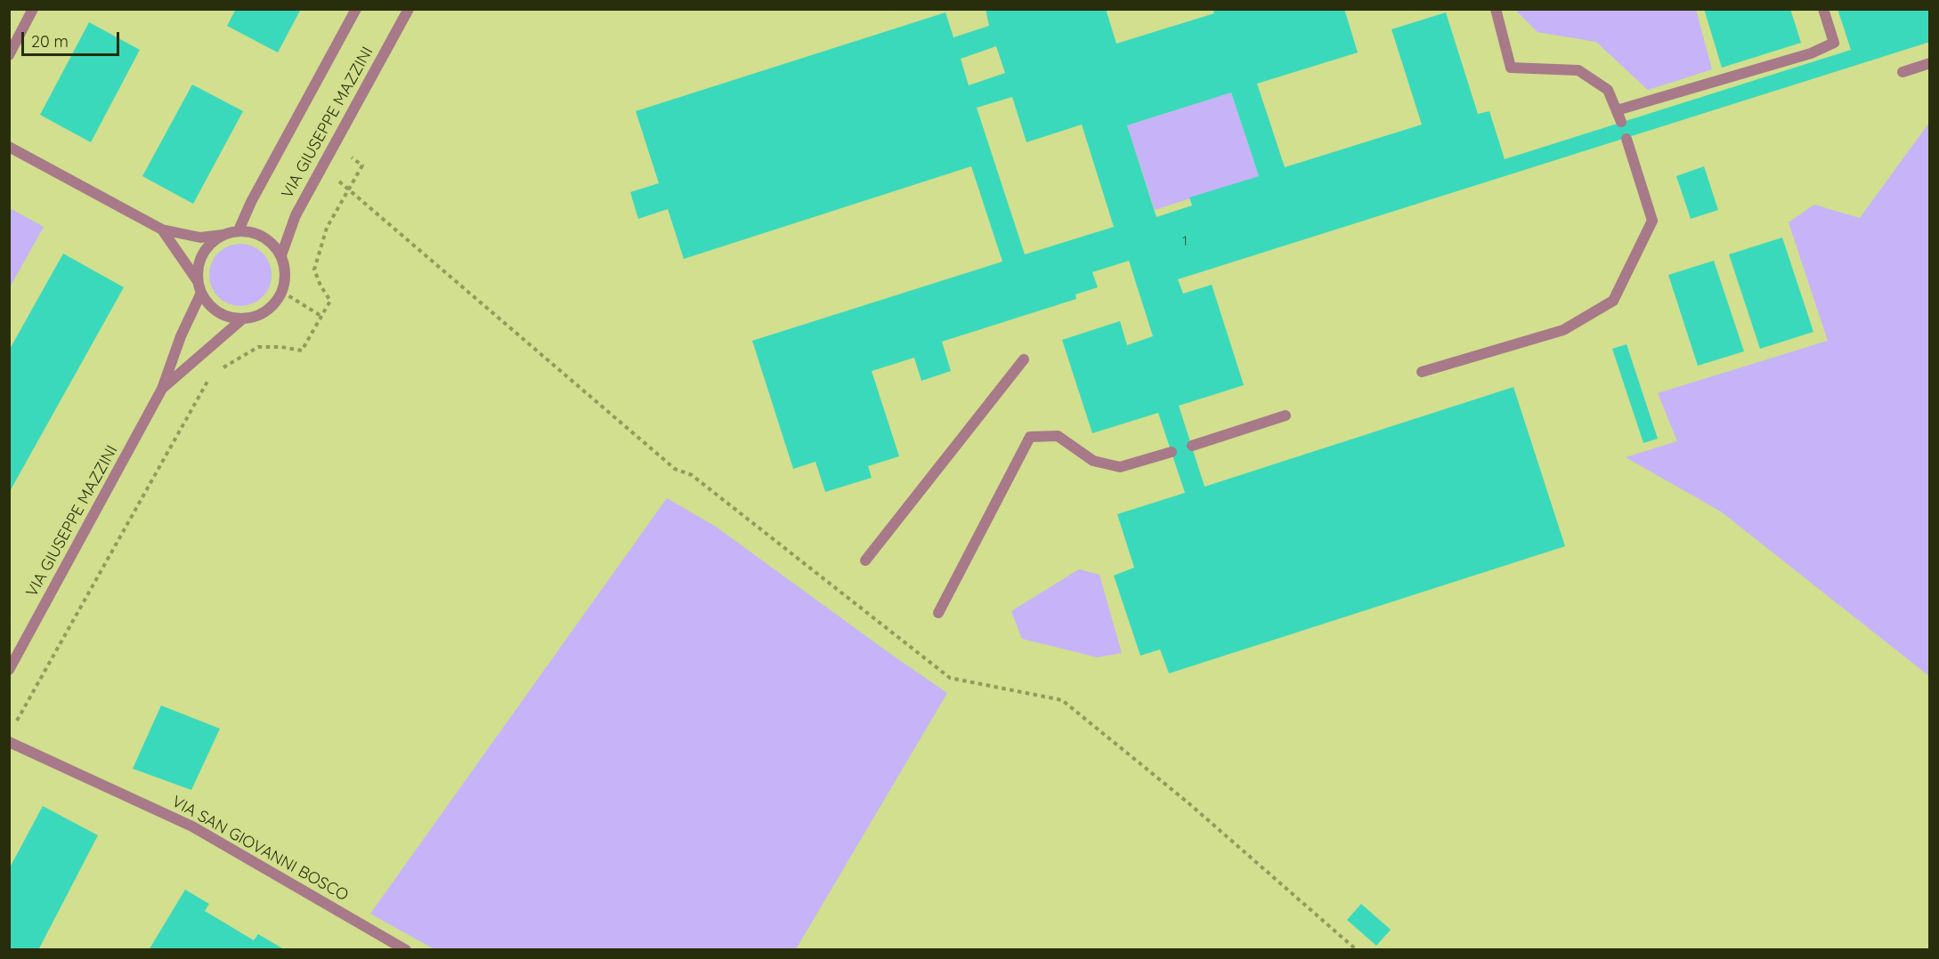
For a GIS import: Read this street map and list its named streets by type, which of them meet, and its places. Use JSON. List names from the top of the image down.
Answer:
{
  "streets": {
    "street": ["VIA GIUSEPPE MAZZINI", "VIA SAN GIOVANNI BOSCO"]
  },
  "house_numbers": ["1"],
  "scale_bar": "20 m"
}
